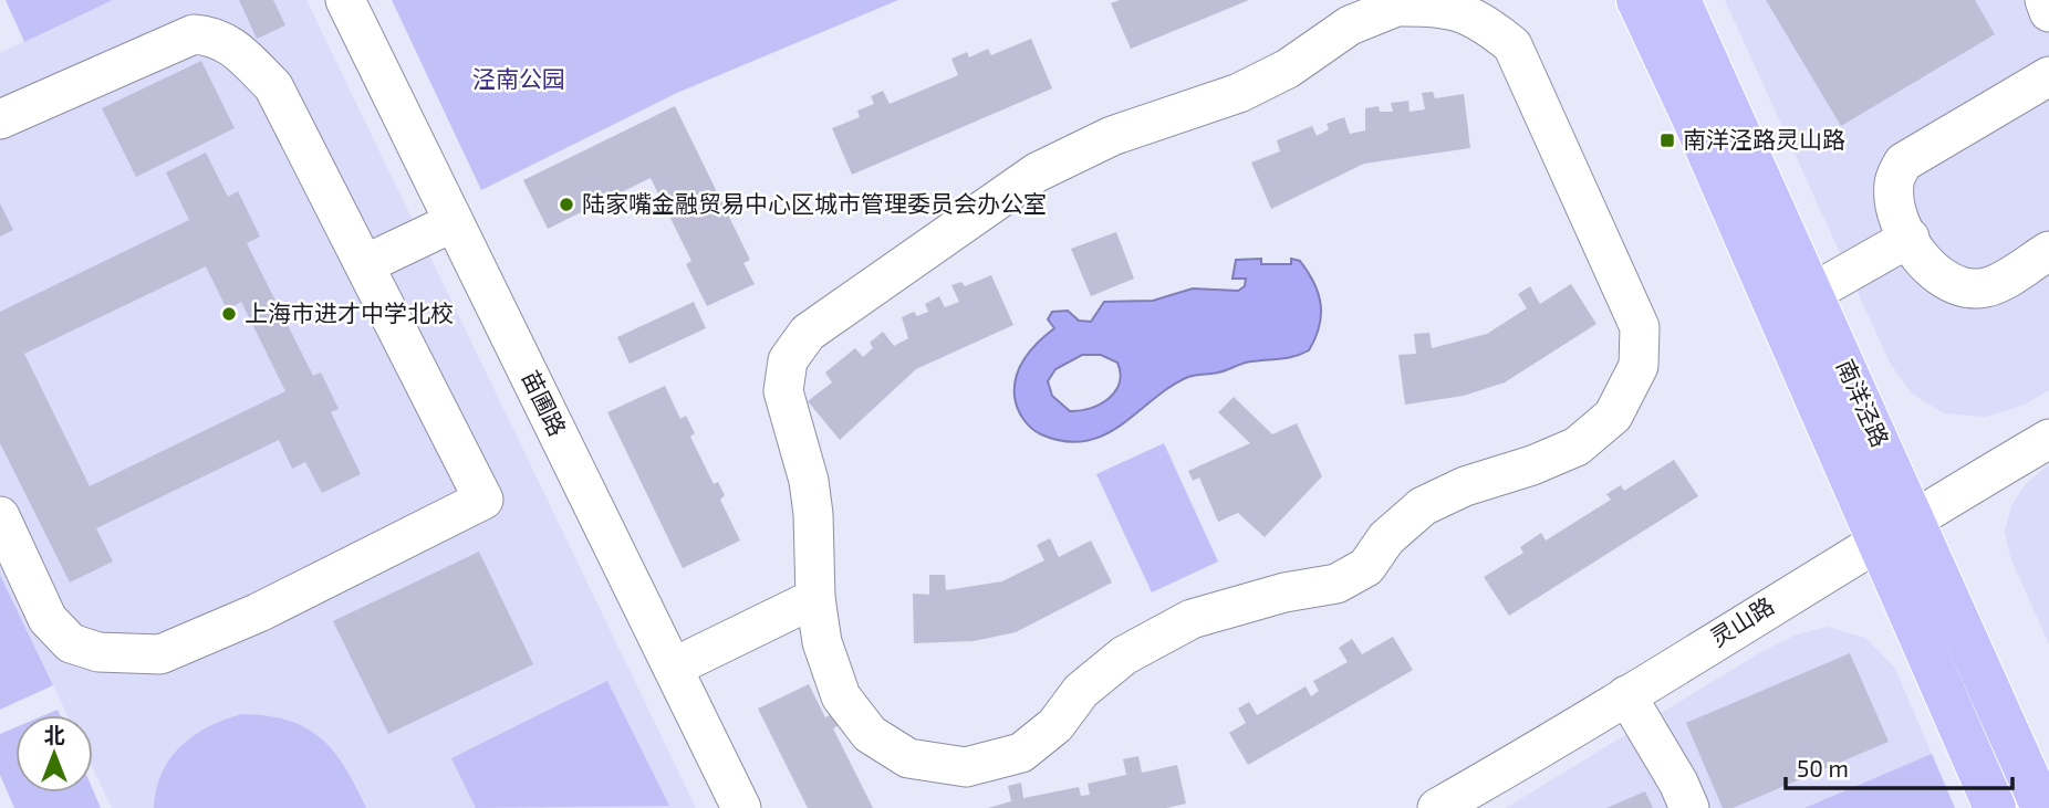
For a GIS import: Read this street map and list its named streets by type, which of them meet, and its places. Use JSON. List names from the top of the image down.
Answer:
{
  "streets": {
    "main road": ["南洋泾路"],
    "street": ["苗圃路", "灵山路"]
  },
  "crossings": [
    ["南洋泾路", "灵山路"]
  ],
  "parks": ["泾南公园"],
  "places": {
    "transit": ["南洋泾路灵山路"],
    "other": ["陆家嘴金融贸易中心区城市管理委员会办公室", "上海市进才中学北校"]
  },
  "scale_bar": "50 m",
  "north": "top"
}
